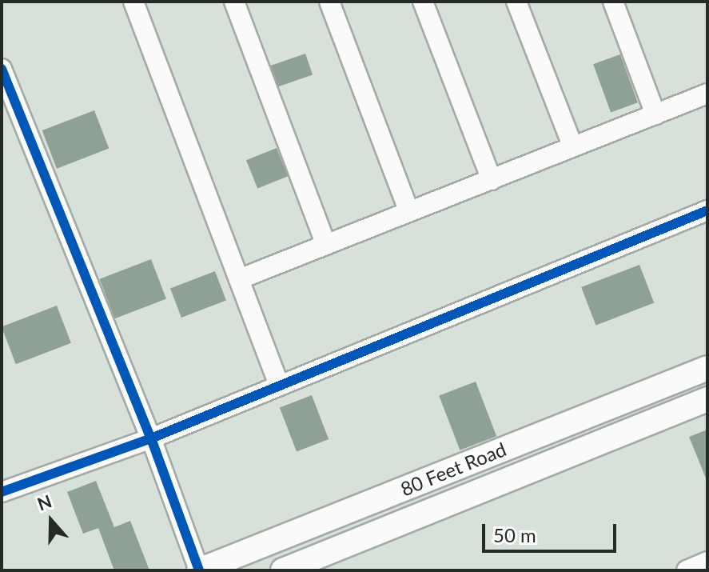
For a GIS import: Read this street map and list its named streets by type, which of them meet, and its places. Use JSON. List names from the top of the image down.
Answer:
{
  "streets": {
    "main road": ["80 Feet Road"]
  },
  "scale_bar": "50 m",
  "north": "top"
}
